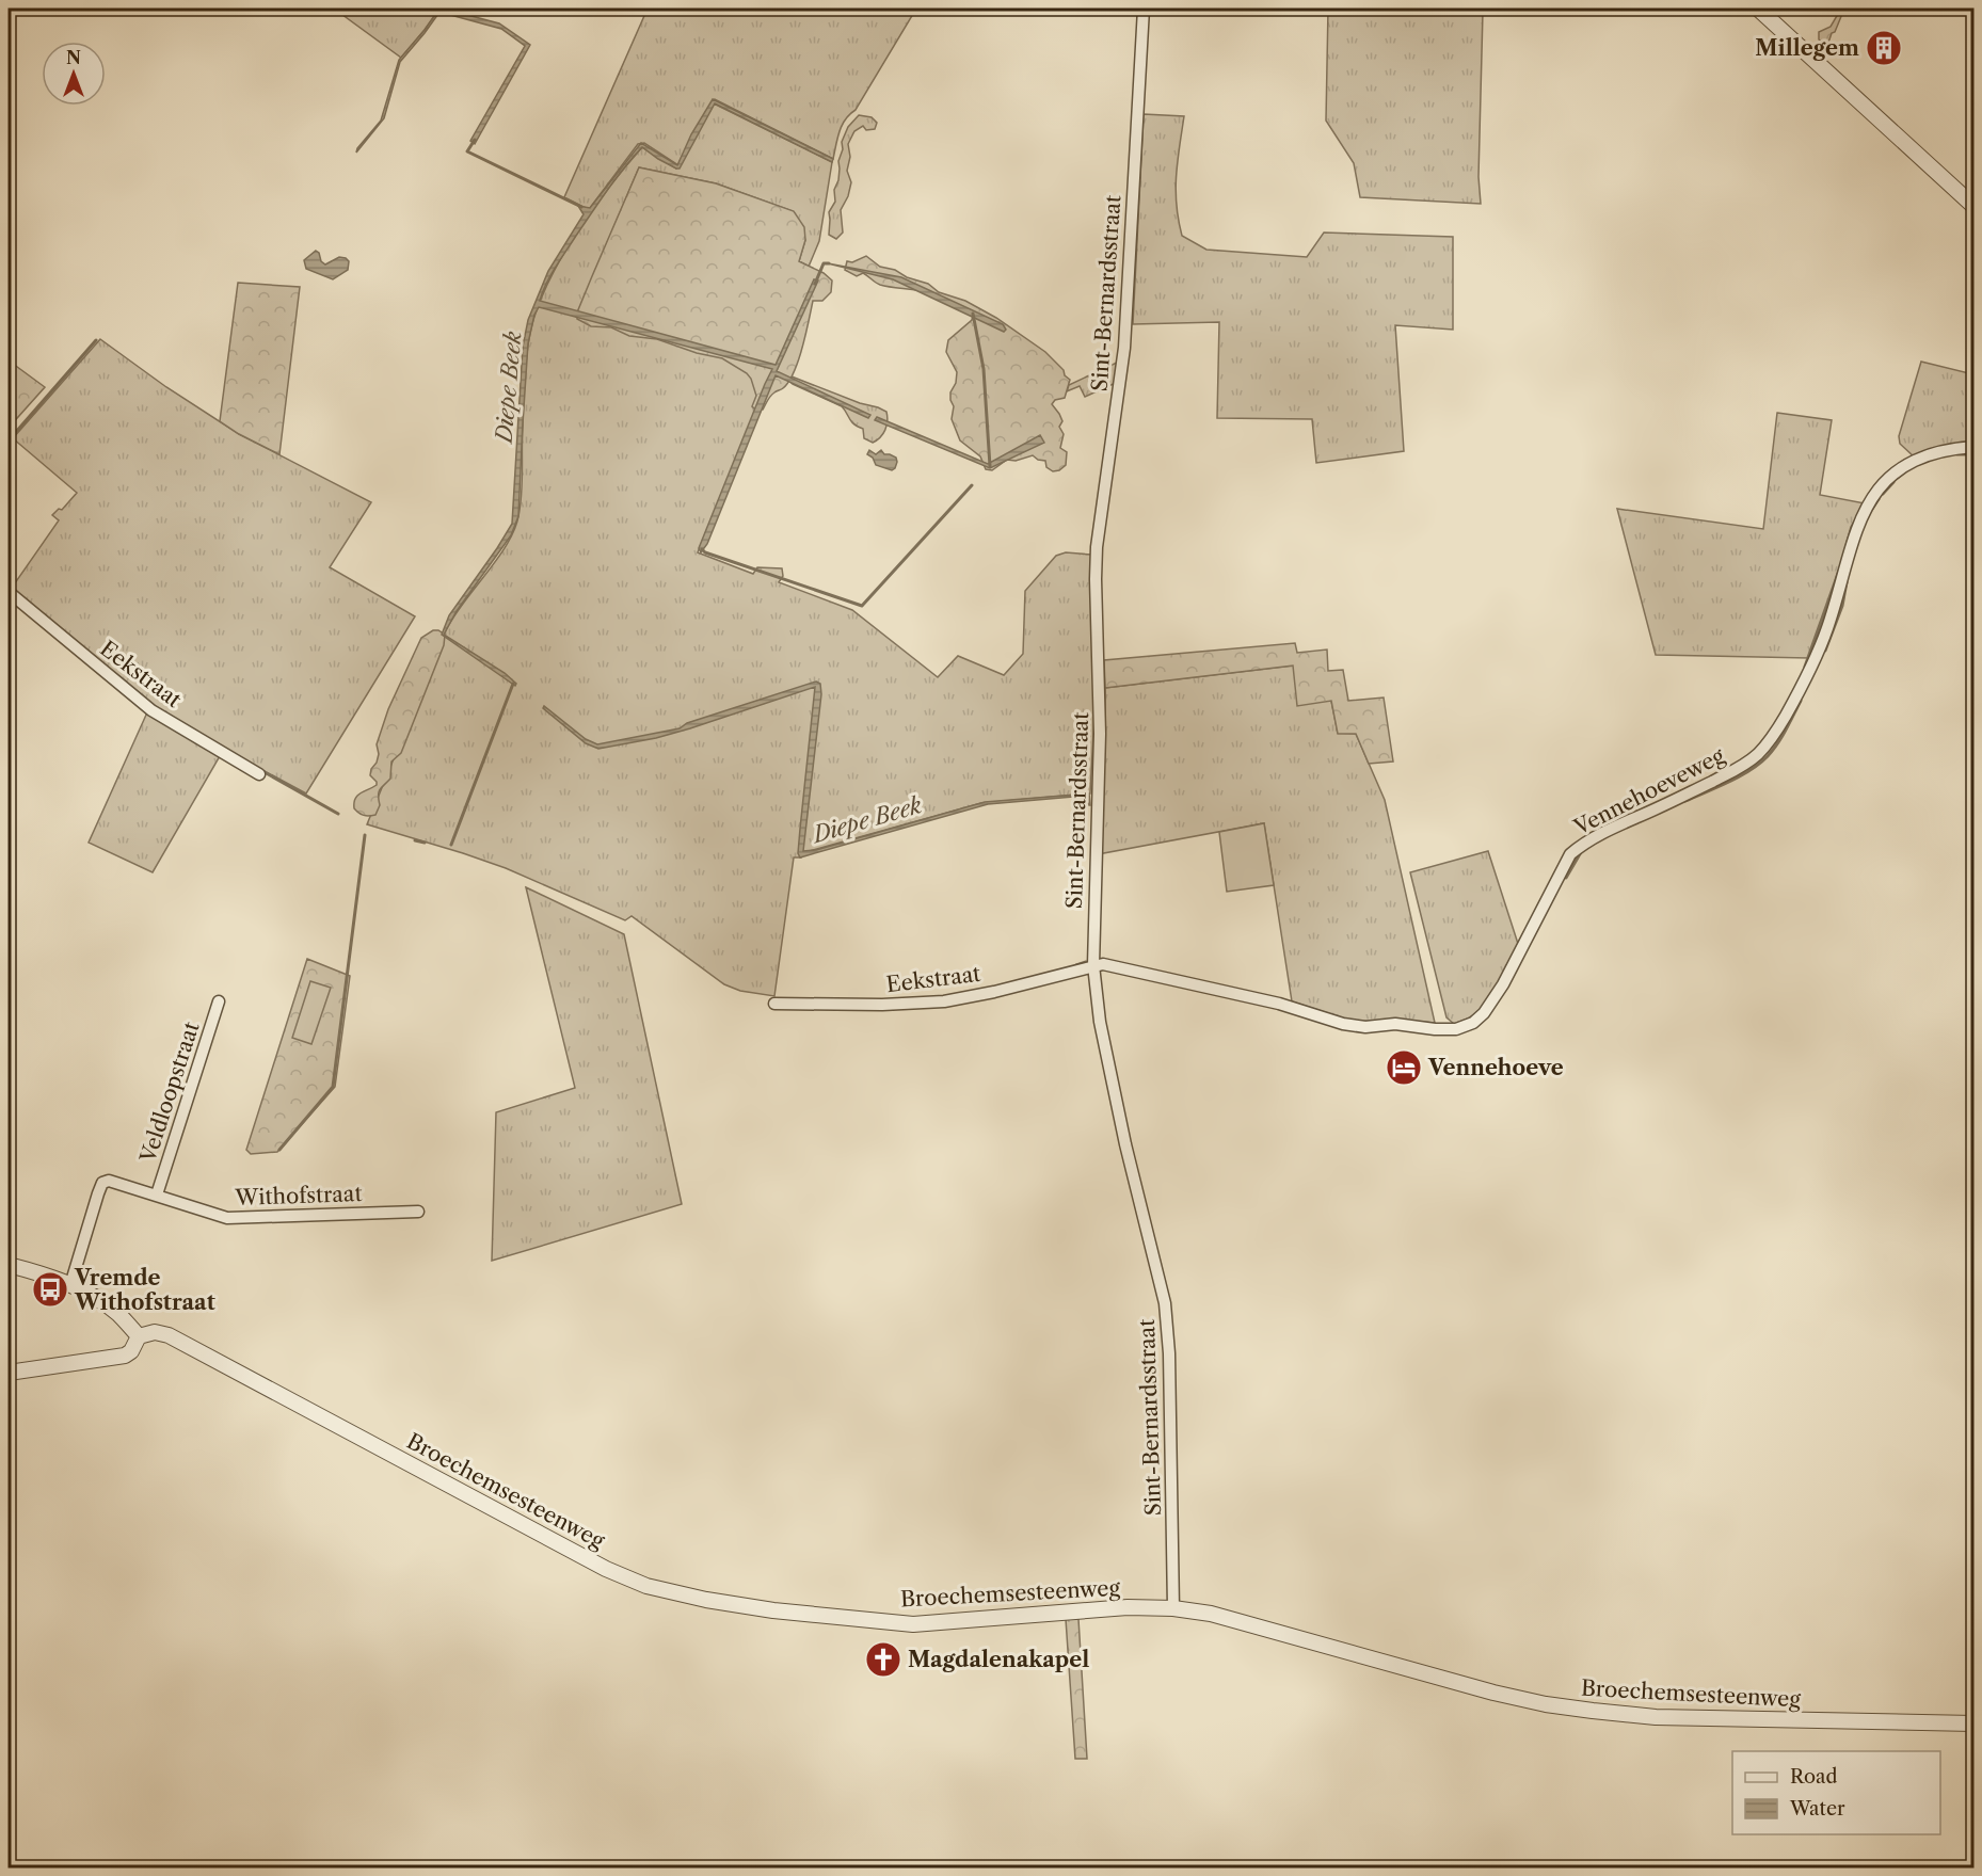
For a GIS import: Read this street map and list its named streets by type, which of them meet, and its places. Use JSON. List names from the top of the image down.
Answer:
{
  "streets": {
    "street": [
      "Sint-Bernardsstraat",
      "Eekstraat",
      "Vennehoeveweg",
      "Veldloopstraat",
      "Withofstraat",
      "Broechemsesteenweg"
    ]
  },
  "crossings": [
    ["Sint-Bernardsstraat", "Eekstraat"],
    ["Sint-Bernardsstraat", "Vennehoeveweg"],
    ["Sint-Bernardsstraat", "Broechemsesteenweg"],
    ["Eekstraat", "Vennehoeveweg"],
    ["Veldloopstraat", "Withofstraat"]
  ],
  "water": ["Diepe Beek"],
  "places": {
    "building": ["Millegem"],
    "hotel": ["Vennehoeve"],
    "bus stop": ["Vremde Withofstraat"],
    "church": ["Magdalenakapel"]
  },
  "legend": ["Road", "Water"],
  "north": "top"
}
